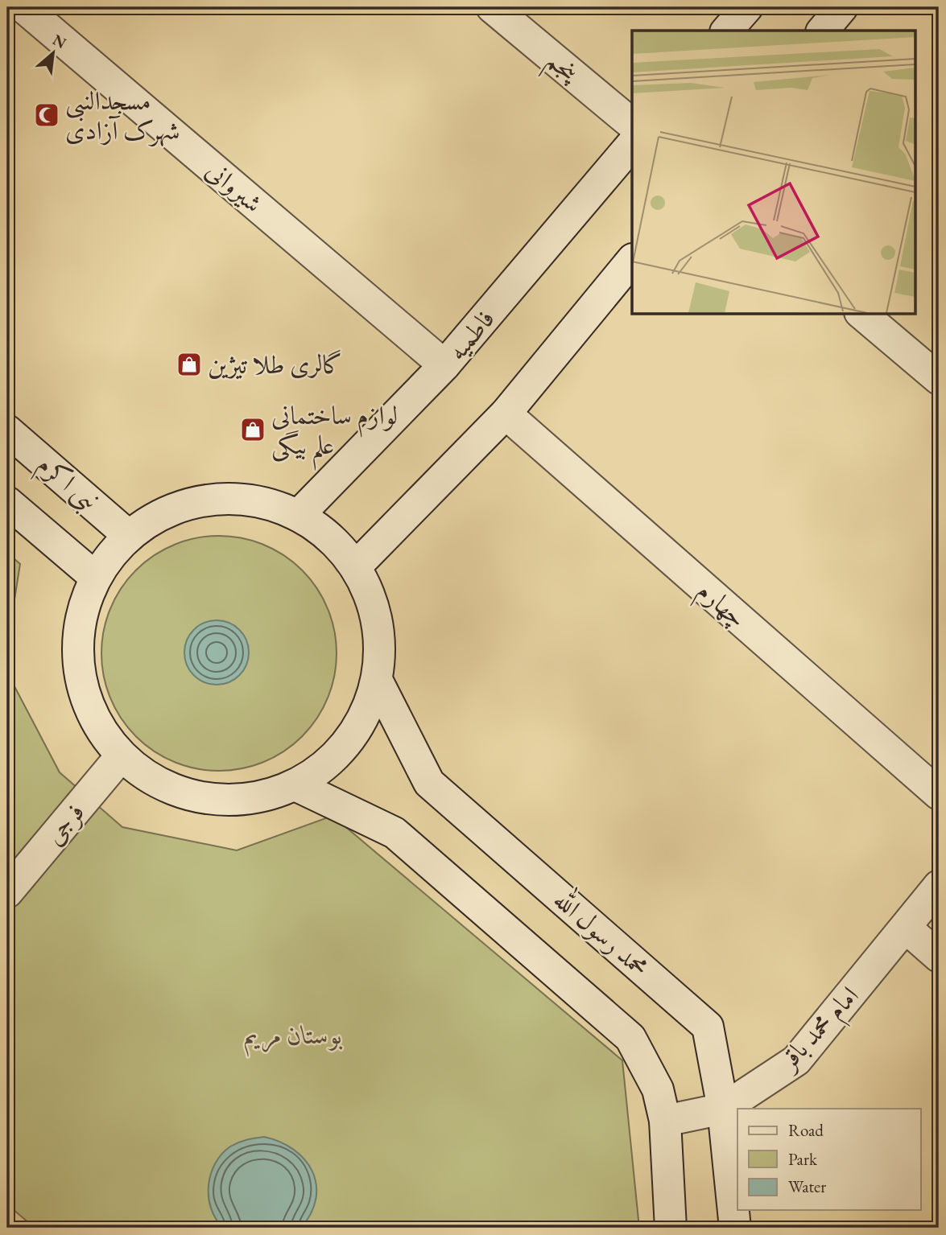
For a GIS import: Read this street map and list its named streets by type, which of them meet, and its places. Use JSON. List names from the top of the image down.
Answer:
{
  "streets": {
    "street": [
      "پنجم",
      "شیروانی",
      "فاطمیه",
      "نبی اکرم",
      "چهارم",
      "فرجی",
      "محمد رسول الله",
      "امام محمد باقر"
    ]
  },
  "crossings": [
    ["شیروانی", "فاطمیه"],
    ["محمد رسول الله", "امام محمد باقر"]
  ],
  "parks": ["بوستان مریم"],
  "places": {
    "mosque": ["مسجدالنبی شهرک آزادی"],
    "shop": ["گالری طلا تیژین", "لوازم ساختمانی علم بیگی"]
  },
  "legend": ["Road", "Park", "Water"],
  "north": "top right"
}
